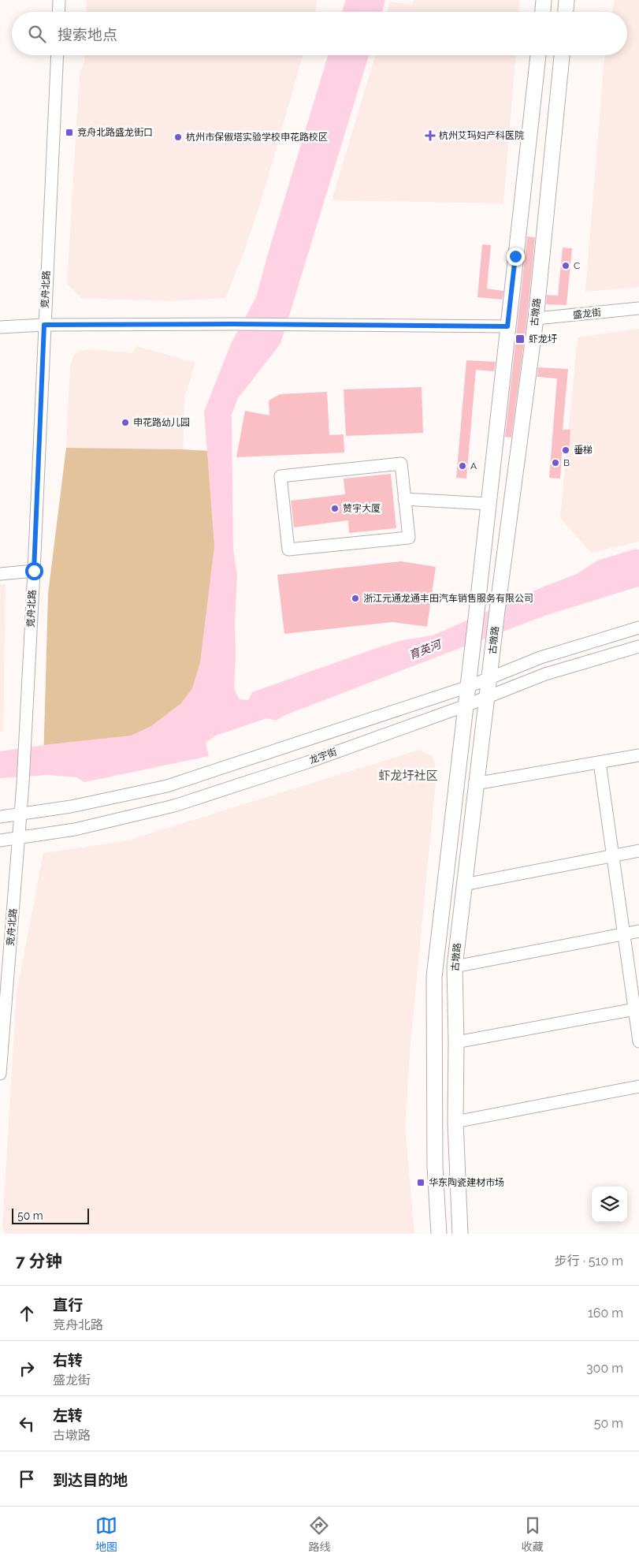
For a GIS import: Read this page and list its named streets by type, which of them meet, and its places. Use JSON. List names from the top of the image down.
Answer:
{
  "streets": {
    "main road": ["古墩路"],
    "street": ["竞舟北路", "盛龙街", "龙宇街"]
  },
  "crossings": [
    ["竞舟北路", "龙宇街"],
    ["古墩路", "盛龙街"],
    ["古墩路", "龙宇街"]
  ],
  "districts": ["虾龙圩社区"],
  "water": ["育英河"],
  "places": {
    "transit": ["竞舟北路盛龙街口", "虾龙圩", "华东陶瓷建材市场"],
    "health": ["杭州艾玛妇产科医院"],
    "other": [
      "杭州市保俶塔实验学校申花路校区",
      "C",
      "申花路幼儿园",
      "垂梯",
      "B",
      "A",
      "赞宇大厦",
      "浙江元通龙通丰田汽车销售服务有限公司"
    ]
  },
  "scale_bar": "50 m",
  "page": {
    "search": "搜索地点",
    "scale": "50 m",
    "heading": ["7 分钟", "步行 · 510 m"],
    "list": [
      ["直行", "竞舟北路", "160 m"],
      ["右转", "盛龙街", "300 m"],
      ["左转", "古墩路", "50 m"],
      "到达目的地"
    ],
    "nav": ["地图", "路线", "收藏"]
  }
}
